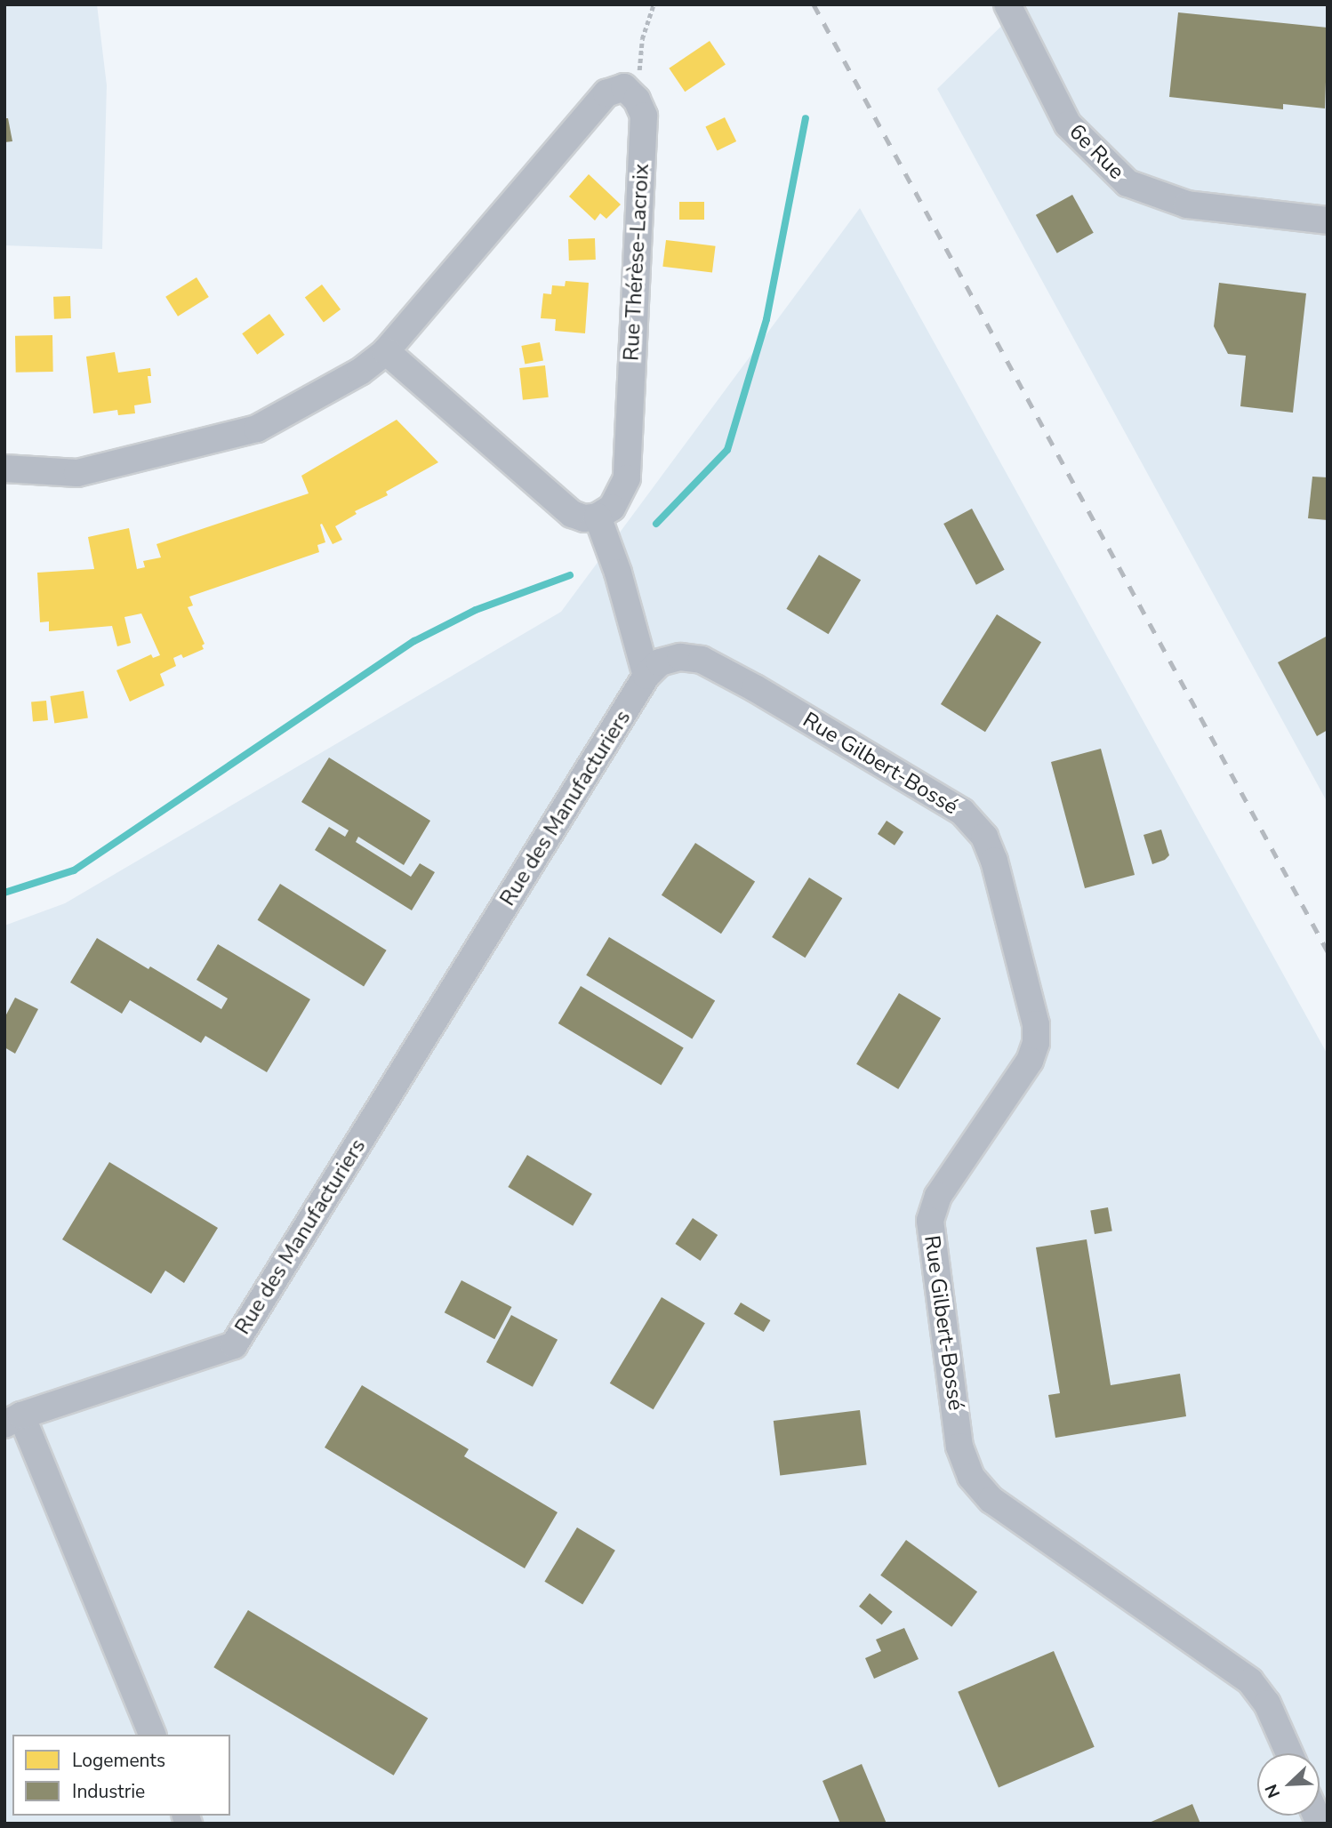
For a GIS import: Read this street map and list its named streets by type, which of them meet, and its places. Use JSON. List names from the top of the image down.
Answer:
{
  "streets": {
    "street": [
      "6e Rue",
      "Rue Thérèse-Lacroix",
      "Rue Gilbert-Bossé",
      "Rue des Manufacturiers"
    ]
  },
  "crossings": [
    ["Rue Gilbert-Bossé", "Rue des Manufacturiers"]
  ],
  "legend": ["Logements", "Industrie"],
  "north": "bottom left"
}
